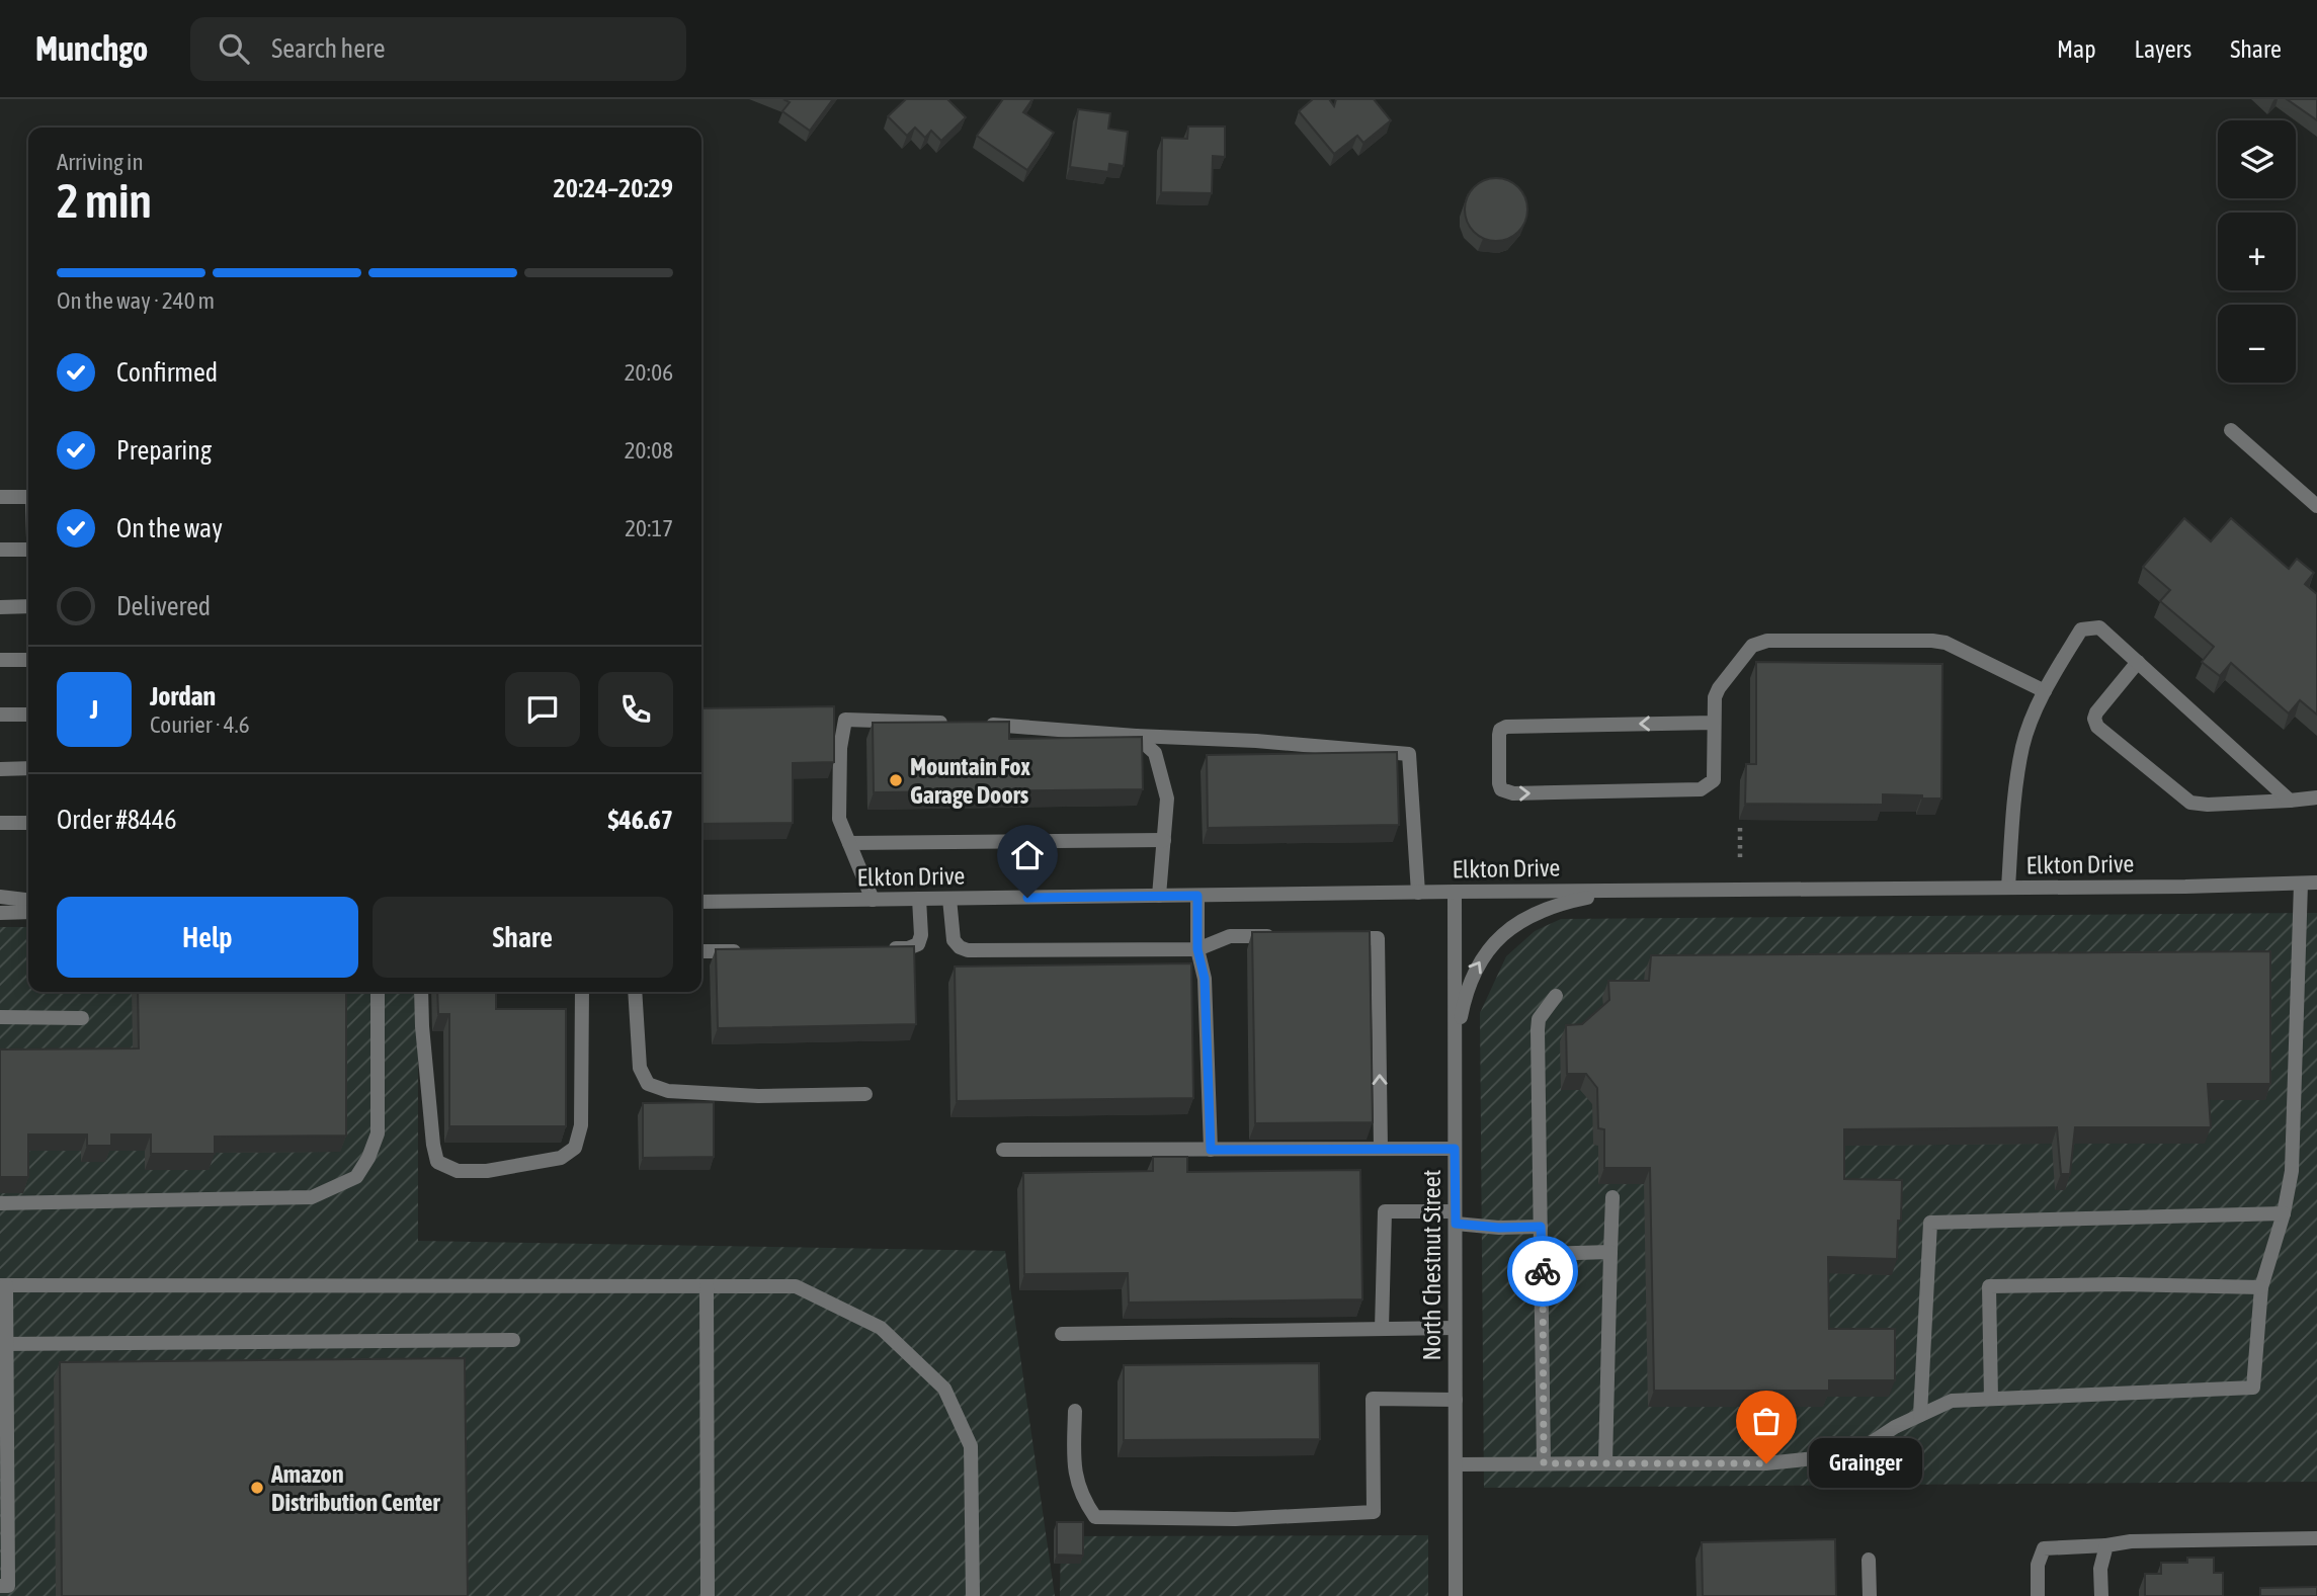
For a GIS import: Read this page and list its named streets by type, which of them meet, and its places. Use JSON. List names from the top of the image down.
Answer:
{
  "streets": {
    "street": ["Elkton Drive", "North Chestnut Street"]
  },
  "crossings": [
    ["Elkton Drive", "North Chestnut Street"]
  ],
  "places": ["Mountain Fox Garage Doors", "Grainger", "Amazon Distribution Center"],
  "page": {
    "header": "Munchgo",
    "search": "Search here",
    "nav": ["Map", "Layers", "Share"],
    "map_buttons": ["+", "−"],
    "heading": ["2 min", "Arriving in", "20:24–20:29"],
    "panel": [
      "Jordan",
      "Courier · 4.6",
      "Order #8446",
      "$46.67"
    ],
    "bar": "On the way · 240 m",
    "list": [
      ["Confirmed", "20:06"],
      ["Preparing", "20:08"],
      ["On the way", "20:17"],
      "Delivered"
    ],
    "round": "J",
    "buttons": ["Help", "Share"],
    "bubble": "Grainger"
  }
}
